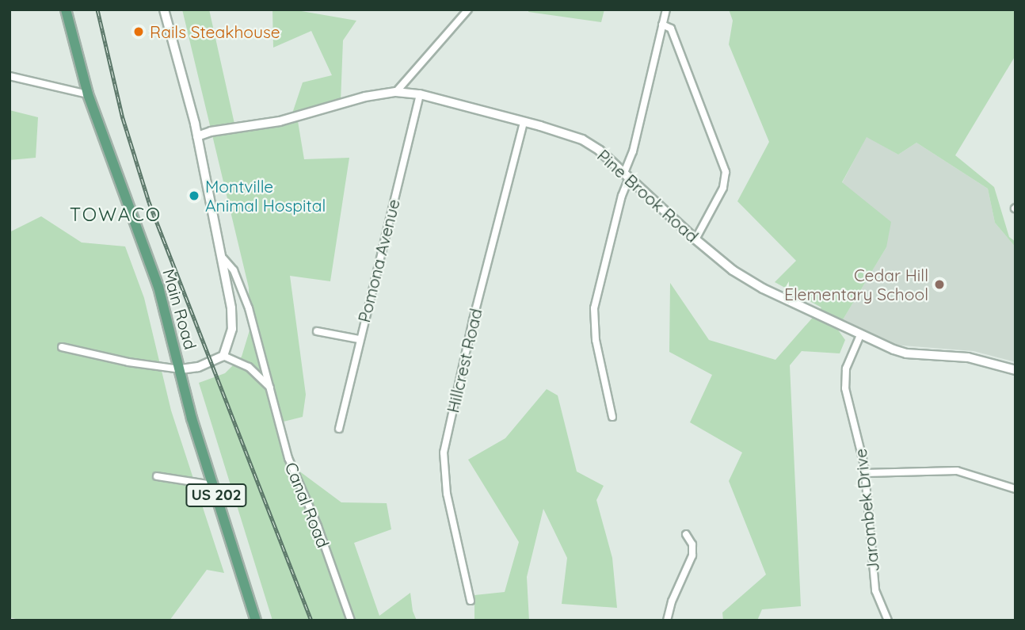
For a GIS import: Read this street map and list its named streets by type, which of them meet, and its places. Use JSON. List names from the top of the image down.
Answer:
{
  "streets": {
    "main road": ["Main Road", "US 202"],
    "street": [
      "Pine Brook Road",
      "Pomona Avenue",
      "Hillcrest Road",
      "Canal Road",
      "Jarombek Drive"
    ]
  },
  "crossings": [
    ["Pine Brook Road", "Pomona Avenue"],
    ["Pine Brook Road", "Hillcrest Road"],
    ["Pine Brook Road", "Jarombek Drive"]
  ],
  "districts": ["TOWACO"],
  "places": ["Rails Steakhouse", "Montville Animal Hospital", "Cedar Hill Elementary School"]
}
